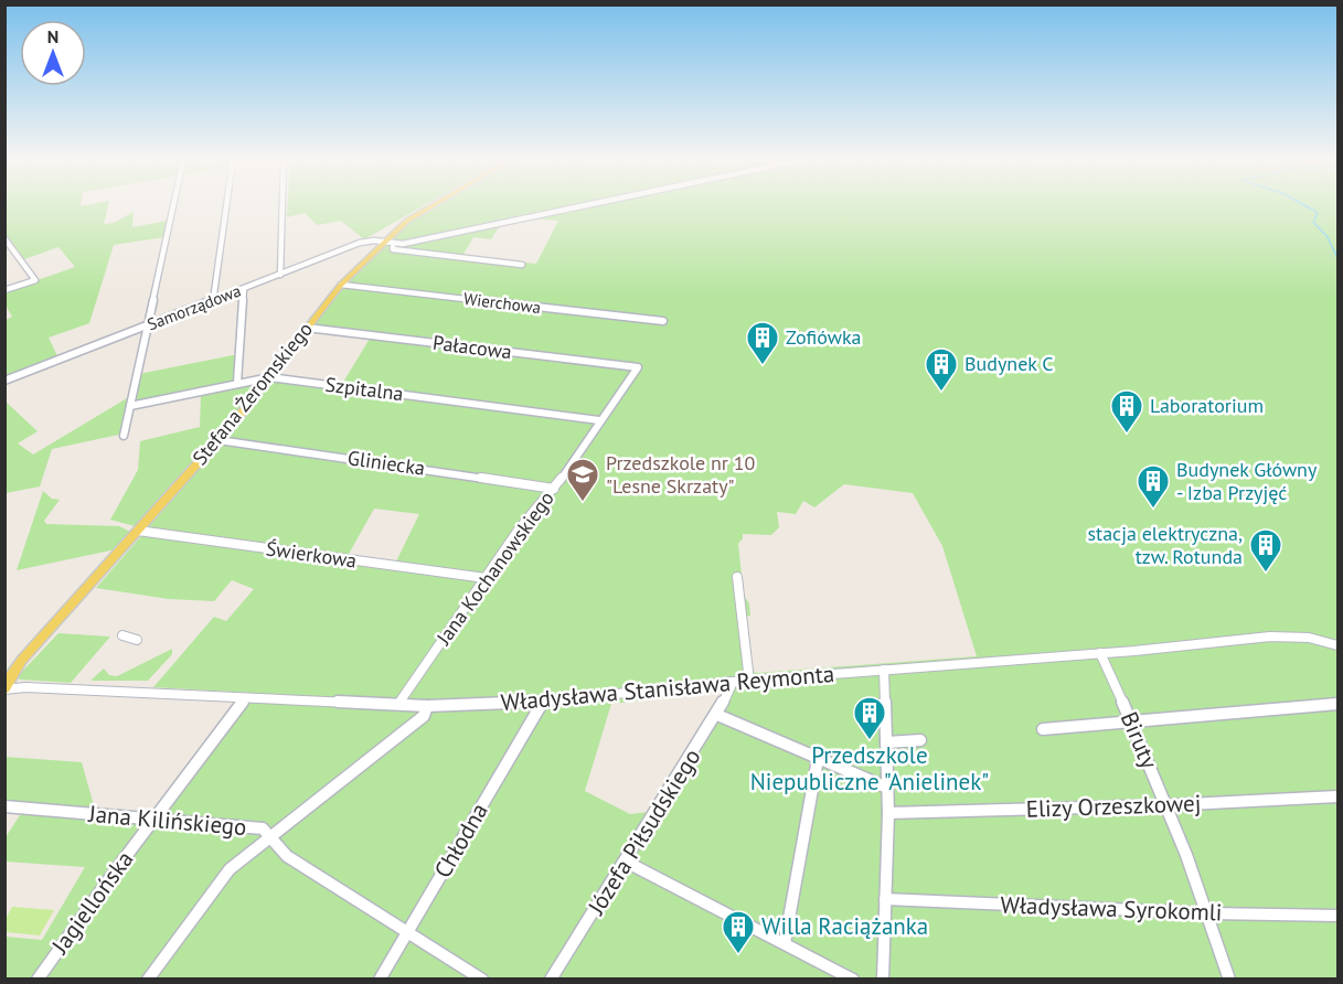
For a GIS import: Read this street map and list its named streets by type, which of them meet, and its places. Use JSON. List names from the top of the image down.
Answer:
{
  "streets": {
    "main road": ["Stefana Żeromskiego"],
    "street": [
      "Wierchowa",
      "Samorządowa",
      "Pałacowa",
      "Szpitalna",
      "Gliniecka",
      "Świerkowa",
      "Jana Kochanowskiego",
      "Władysława Stanisława Reymonta",
      "Biruty",
      "Elizy Orzeszkowej",
      "Jana Kilińskiego",
      "Józefa Piłsudskiego",
      "Chłodna",
      "Jagiellońska",
      "Władysława Syrokomli"
    ]
  },
  "crossings": [
    ["Wierchowa", "Stefana Żeromskiego"],
    ["Samorządowa", "Stefana Żeromskiego"],
    ["Pałacowa", "Stefana Żeromskiego"],
    ["Pałacowa", "Jana Kochanowskiego"],
    ["Szpitalna", "Stefana Żeromskiego"],
    ["Szpitalna", "Jana Kochanowskiego"],
    ["Stefana Żeromskiego", "Gliniecka"],
    ["Stefana Żeromskiego", "Świerkowa"],
    ["Stefana Żeromskiego", "Władysława Stanisława Reymonta"],
    ["Gliniecka", "Jana Kochanowskiego"],
    ["Świerkowa", "Jana Kochanowskiego"],
    ["Jana Kochanowskiego", "Władysława Stanisława Reymonta"],
    ["Władysława Stanisława Reymonta", "Biruty"],
    ["Władysława Stanisława Reymonta", "Józefa Piłsudskiego"],
    ["Władysława Stanisława Reymonta", "Chłodna"],
    ["Władysława Stanisława Reymonta", "Jagiellońska"],
    ["Biruty", "Elizy Orzeszkowej"],
    ["Biruty", "Władysława Syrokomli"],
    ["Jana Kilińskiego", "Chłodna"],
    ["Jana Kilińskiego", "Jagiellońska"]
  ],
  "places": {
    "building": [
      "Zofiówka",
      "Budynek C",
      "Laboratorium",
      "Budynek Główny - Izba Przyjęć",
      "stacja elektryczna, tzw. Rotunda",
      "Przedszkole Niepubliczne \"Anielinek\"",
      "Willa Raciążanka"
    ],
    "school or university": ["Przedszkole nr 10 \"Lesne Skrzaty\""]
  },
  "north": "top"
}
